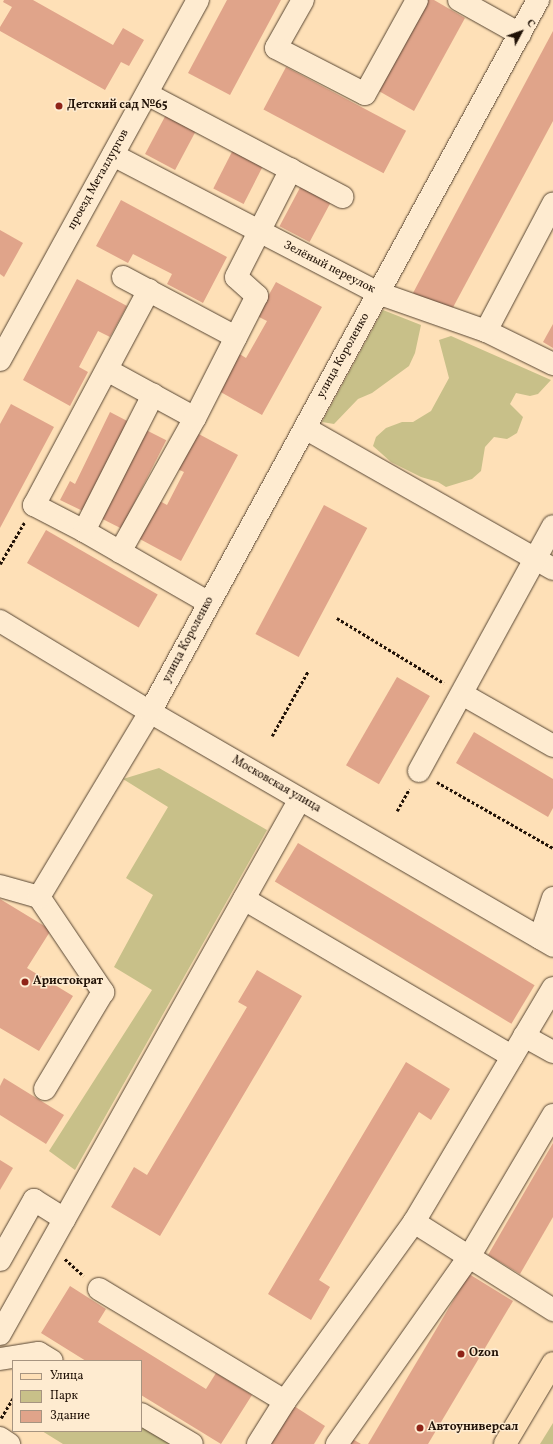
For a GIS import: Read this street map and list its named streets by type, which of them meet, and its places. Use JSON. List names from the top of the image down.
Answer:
{
  "streets": {
    "street": [
      "проезд Металлургов",
      "Зелёный переулок",
      "улица Короленко",
      "Московская улица"
    ]
  },
  "crossings": [
    ["проезд Металлургов", "Зелёный переулок"],
    ["Зелёный переулок", "улица Короленко"],
    ["улица Короленко", "Московская улица"]
  ],
  "places": [
    "Детский сад №65",
    "Аристократ",
    "Ozon",
    "Автоуниверсал"
  ],
  "legend": ["Улица", "Парк", "Здание"],
  "north": "top right"
}
